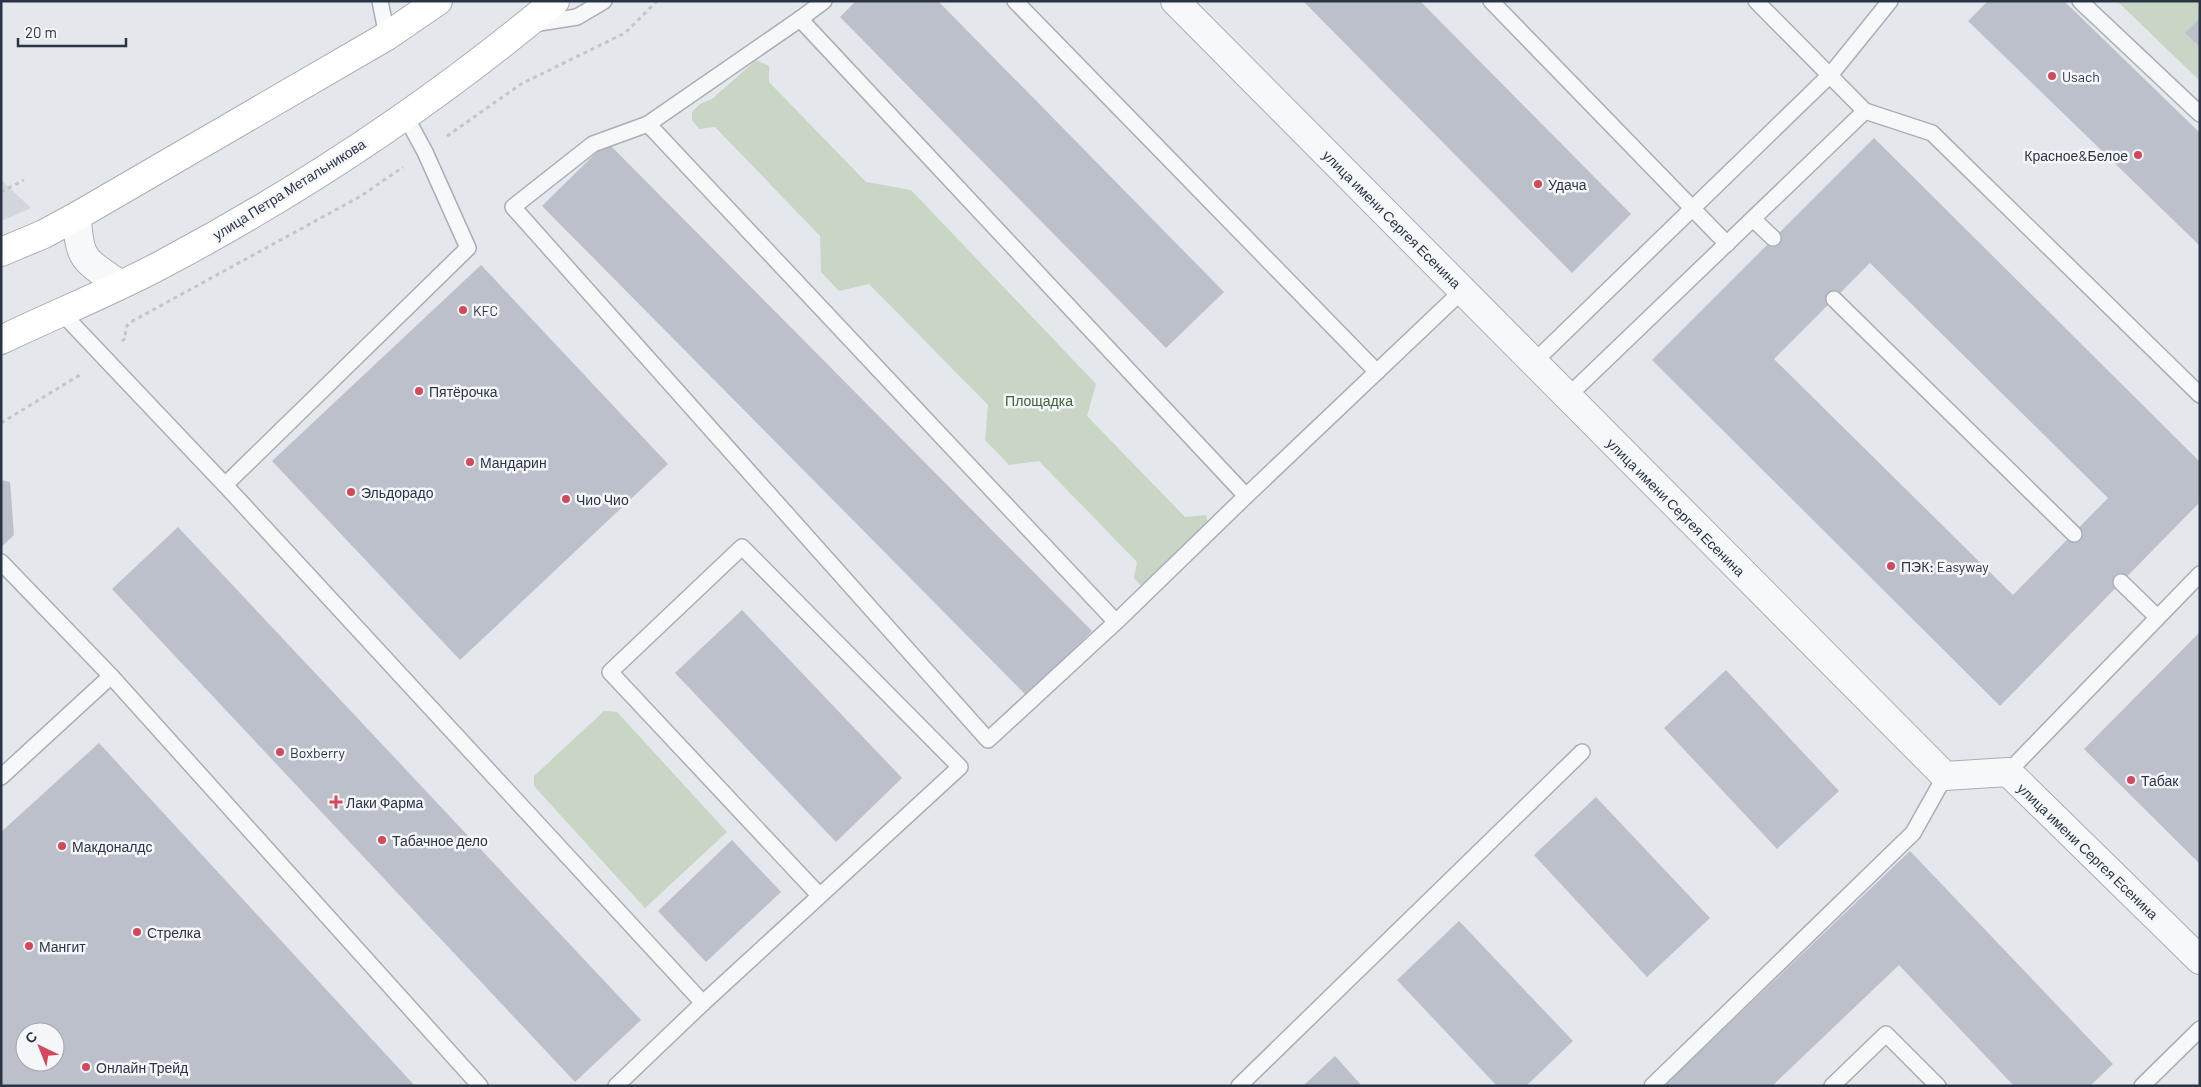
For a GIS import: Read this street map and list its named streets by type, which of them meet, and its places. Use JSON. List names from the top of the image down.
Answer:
{
  "streets": {
    "main road": ["улица Петра Метальникова"],
    "street": ["улица имени Сергея Есенина"]
  },
  "parks": ["Площадка"],
  "places": {
    "other": [
      "Usach",
      "Красное&Белое",
      "Удача",
      "KFC",
      "Пятёрочка",
      "Мандарин",
      "Эльдорадо",
      "Чио Чио",
      "ПЭК: Easyway",
      "Boxberry",
      "Табак",
      "Табачное дело",
      "Макдоналдс",
      "Стрелка",
      "Мангит",
      "Онлайн Трейд"
    ],
    "health": ["Лаки Фарма"]
  },
  "scale_bar": "20 m",
  "north": "top left"
}
